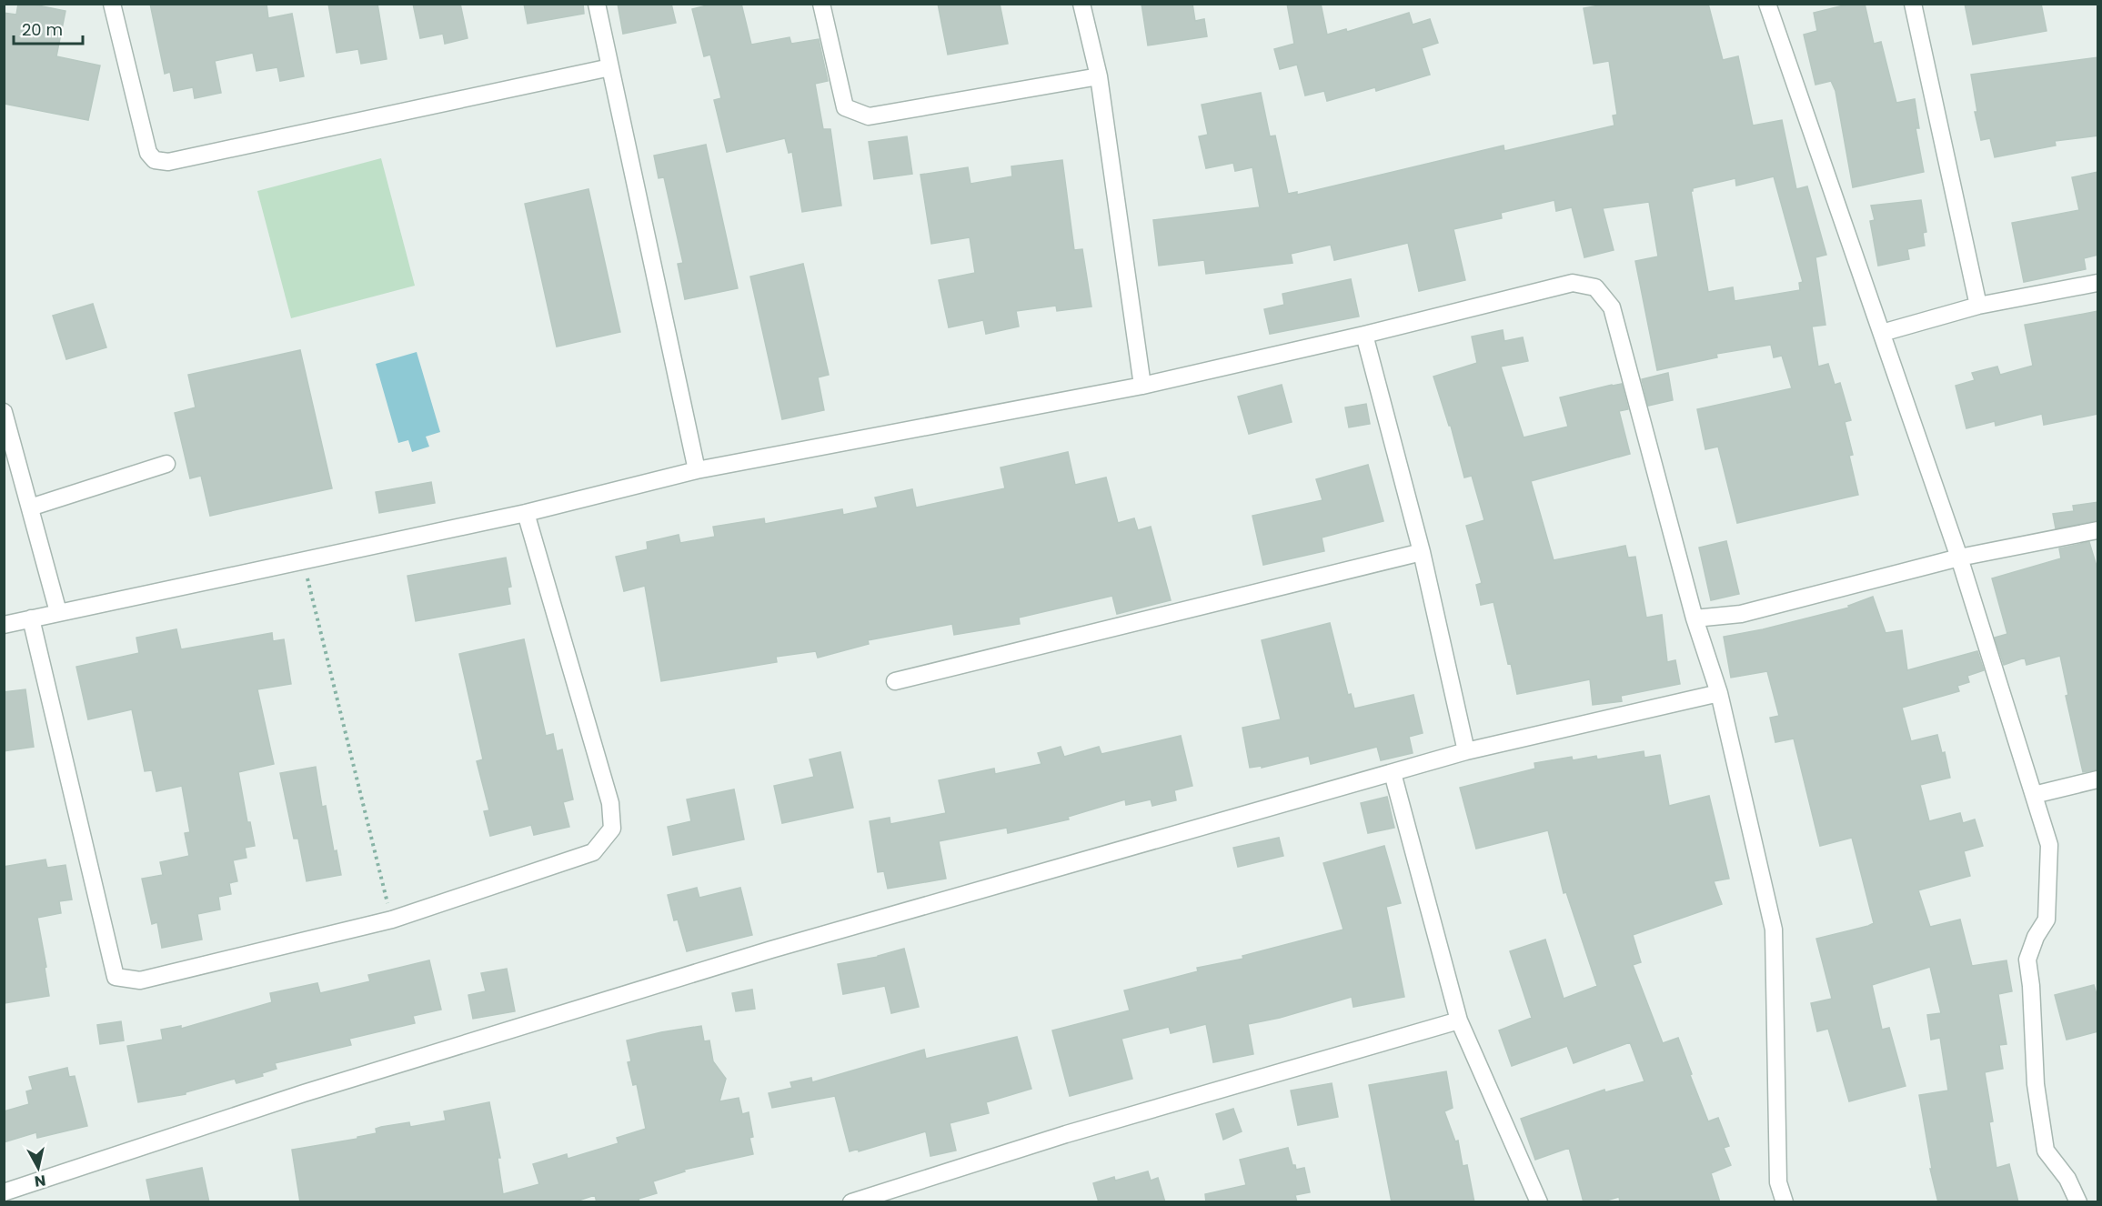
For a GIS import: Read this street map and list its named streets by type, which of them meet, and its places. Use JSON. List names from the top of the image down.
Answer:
{
  "scale_bar": "20 m",
  "north": "bottom"
}
